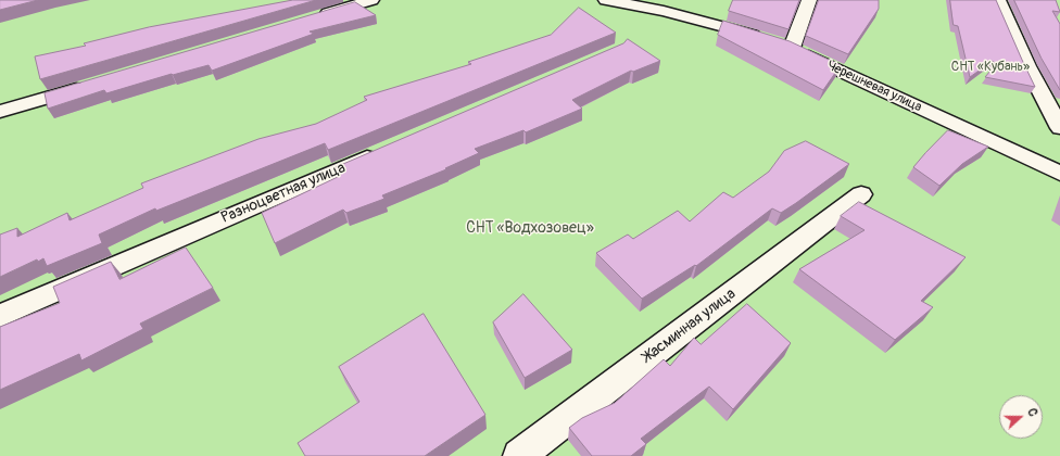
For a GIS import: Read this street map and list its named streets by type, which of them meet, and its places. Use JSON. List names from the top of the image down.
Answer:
{
  "streets": {
    "street": ["Черешневая улица", "Разноцветная улица", "Жасминная улица"]
  },
  "parks": ["СНТ «Кубань»", "СНТ «Водхозовец»"],
  "north": "right"
}
